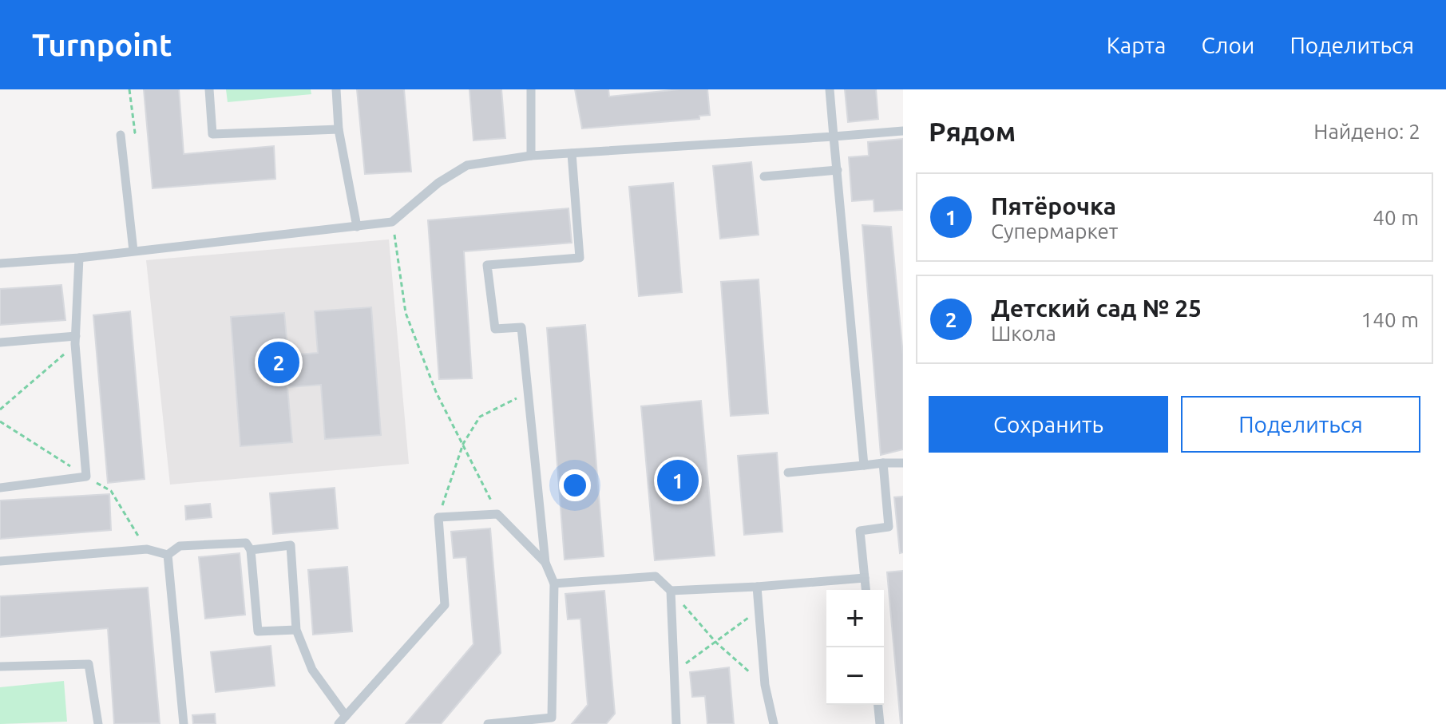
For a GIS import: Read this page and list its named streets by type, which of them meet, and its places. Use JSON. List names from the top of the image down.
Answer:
{
  "page": {
    "header": "Turnpoint",
    "nav": ["Карта", "Слои", "Поделиться"],
    "heading": ["Рядом", "Найдено: 2"],
    "list": [
      {
        "mark": "1",
        "name": "Пятёрочка",
        "note": "Супермаркет",
        "value": "40 m"
      },
      {
        "mark": "2",
        "name": "Детский сад № 25",
        "note": "Школа",
        "value": "140 m"
      }
    ],
    "pins": ["2", "1"],
    "buttons": ["Сохранить", "Поделиться"],
    "map_buttons": ["+", "−"]
  }
}
